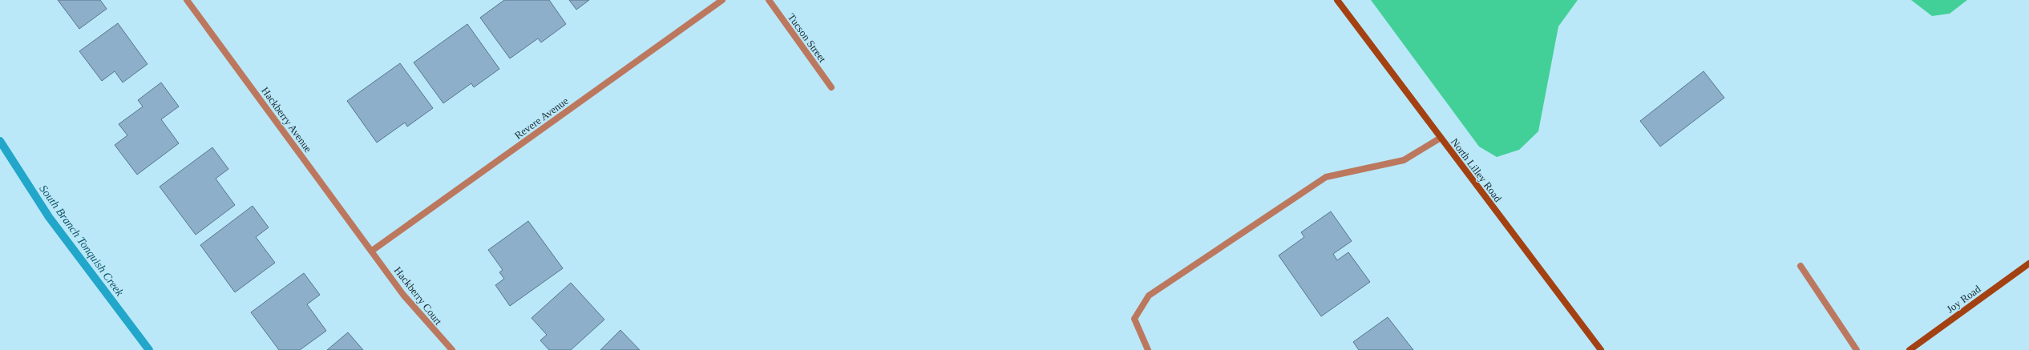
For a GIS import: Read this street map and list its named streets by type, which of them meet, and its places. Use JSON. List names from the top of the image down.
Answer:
{
  "streets": {
    "street": [
      "Tucson Street",
      "Revere Avenue",
      "Hackberry Avenue",
      "North Lilley Road",
      "Hackberry Court",
      "Joy Road"
    ]
  },
  "crossings": [
    ["Revere Avenue", "Hackberry Avenue"],
    ["Revere Avenue", "Hackberry Court"],
    ["Hackberry Avenue", "Hackberry Court"]
  ],
  "water": ["South Branch Tonquish Creek"]
}
